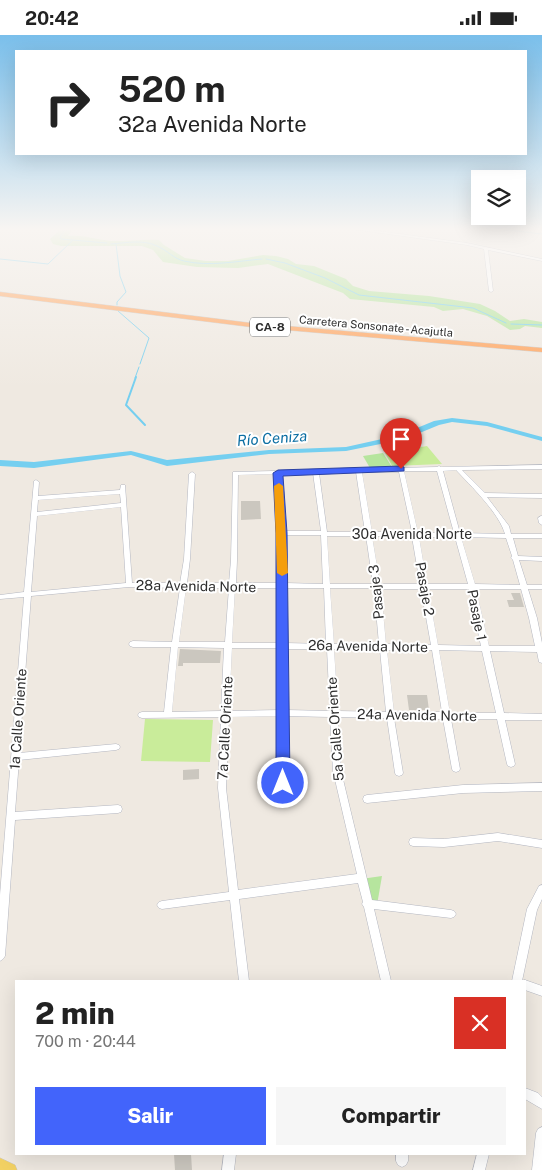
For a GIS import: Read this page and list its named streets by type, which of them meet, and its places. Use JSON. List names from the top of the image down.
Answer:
{
  "streets": {
    "highway": ["Carretera Sonsonate - Acajutla", "CA-8"],
    "street": [
      "30a Avenida Norte",
      "28a Avenida Norte",
      "Pasaje 2",
      "Pasaje 3",
      "Pasaje 1",
      "26a Avenida Norte",
      "24a Avenida Norte",
      "1a Calle Oriente",
      "7a Calle Oriente",
      "5a Calle Oriente"
    ]
  },
  "crossings": [
    ["30a Avenida Norte", "Pasaje 2"],
    ["30a Avenida Norte", "Pasaje 3"],
    ["30a Avenida Norte", "Pasaje 1"],
    ["30a Avenida Norte", "5a Calle Oriente"],
    ["28a Avenida Norte", "Pasaje 2"],
    ["28a Avenida Norte", "Pasaje 3"],
    ["28a Avenida Norte", "Pasaje 1"],
    ["28a Avenida Norte", "1a Calle Oriente"],
    ["28a Avenida Norte", "7a Calle Oriente"],
    ["28a Avenida Norte", "5a Calle Oriente"],
    ["Pasaje 2", "26a Avenida Norte"],
    ["Pasaje 2", "24a Avenida Norte"],
    ["Pasaje 3", "26a Avenida Norte"],
    ["Pasaje 3", "24a Avenida Norte"],
    ["Pasaje 1", "26a Avenida Norte"],
    ["Pasaje 1", "24a Avenida Norte"],
    ["26a Avenida Norte", "7a Calle Oriente"],
    ["26a Avenida Norte", "5a Calle Oriente"],
    ["24a Avenida Norte", "7a Calle Oriente"],
    ["24a Avenida Norte", "5a Calle Oriente"]
  ],
  "water": ["Río Ceniza"],
  "page": {
    "status": "20:42",
    "turn": ["520 m", "32a Avenida Norte"],
    "heading": ["2 min", "700 m · 20:44"],
    "buttons": ["Salir", "Compartir"]
  }
}
